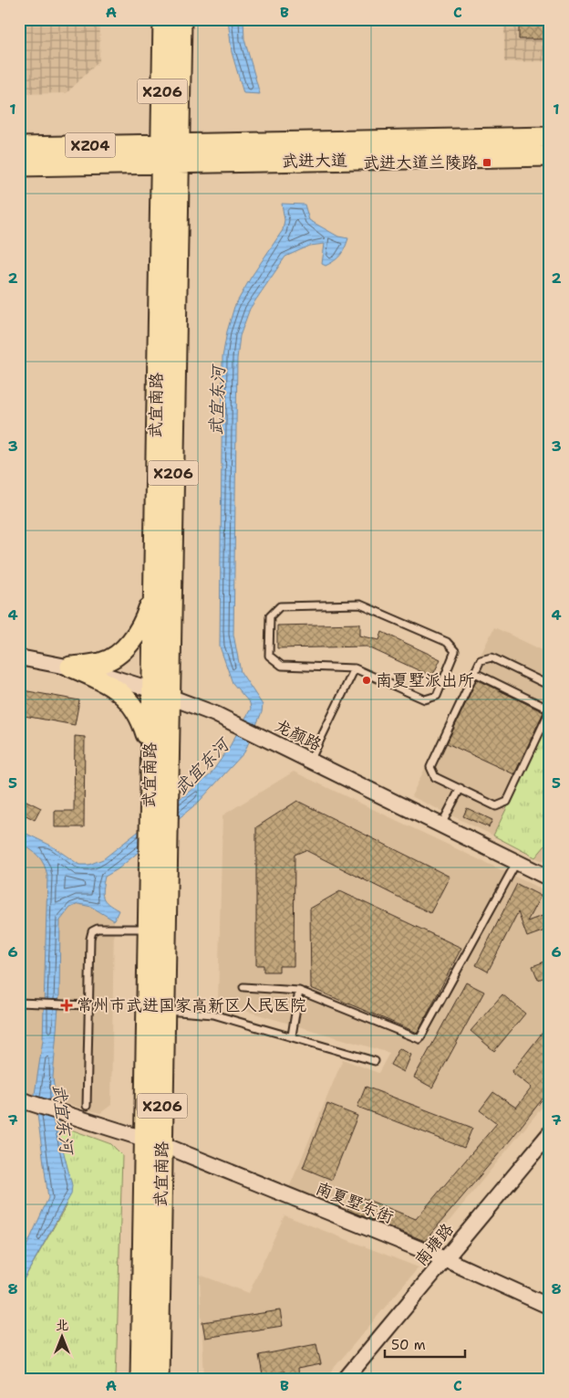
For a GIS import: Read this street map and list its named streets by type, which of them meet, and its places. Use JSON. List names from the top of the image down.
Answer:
{
  "streets": {
    "main road": [
      "X206",
      "XZ04",
      "武进大道",
      "武宜南路"
    ],
    "street": ["龙颜路", "南夏墅东街", "南塘路"]
  },
  "crossings": [
    ["XZ04", "武进大道"],
    ["XZ04", "武宜南路"],
    ["武进大道", "武宜南路"],
    ["武宜南路", "龙颜路"],
    ["武宜南路", "南夏墅东街"],
    ["南夏墅东街", "南塘路"]
  ],
  "water": ["武宜东河"],
  "places": {
    "transit": ["武进大道兰陵路"],
    "other": ["南夏墅派出所"],
    "health": ["常州市武进国家高新区人民医院"]
  },
  "scale_bar": "50 m",
  "north": "top",
  "grid": {
    "columns": ["A", "B", "C"],
    "rows": [
      "1",
      "2",
      "3",
      "4",
      "5",
      "6",
      "7",
      "8"
    ]
  }
}
